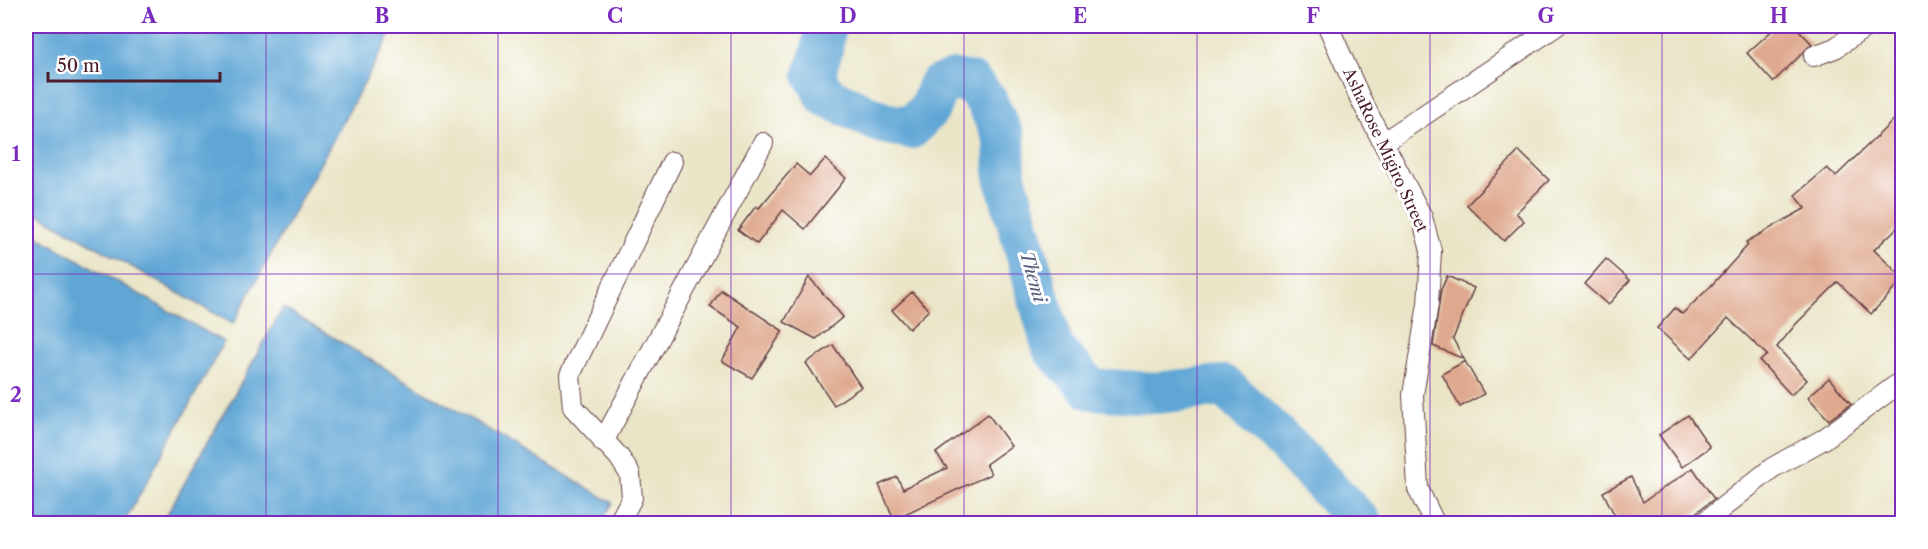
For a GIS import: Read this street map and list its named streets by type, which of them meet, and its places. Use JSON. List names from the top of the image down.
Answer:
{
  "streets": {
    "street": ["AshaRose Migiro Street"]
  },
  "water": ["Themi"],
  "scale_bar": "50 m",
  "grid": {
    "columns": [
      "A",
      "B",
      "C",
      "D",
      "E",
      "F",
      "G",
      "H"
    ],
    "rows": ["1", "2"]
  }
}
